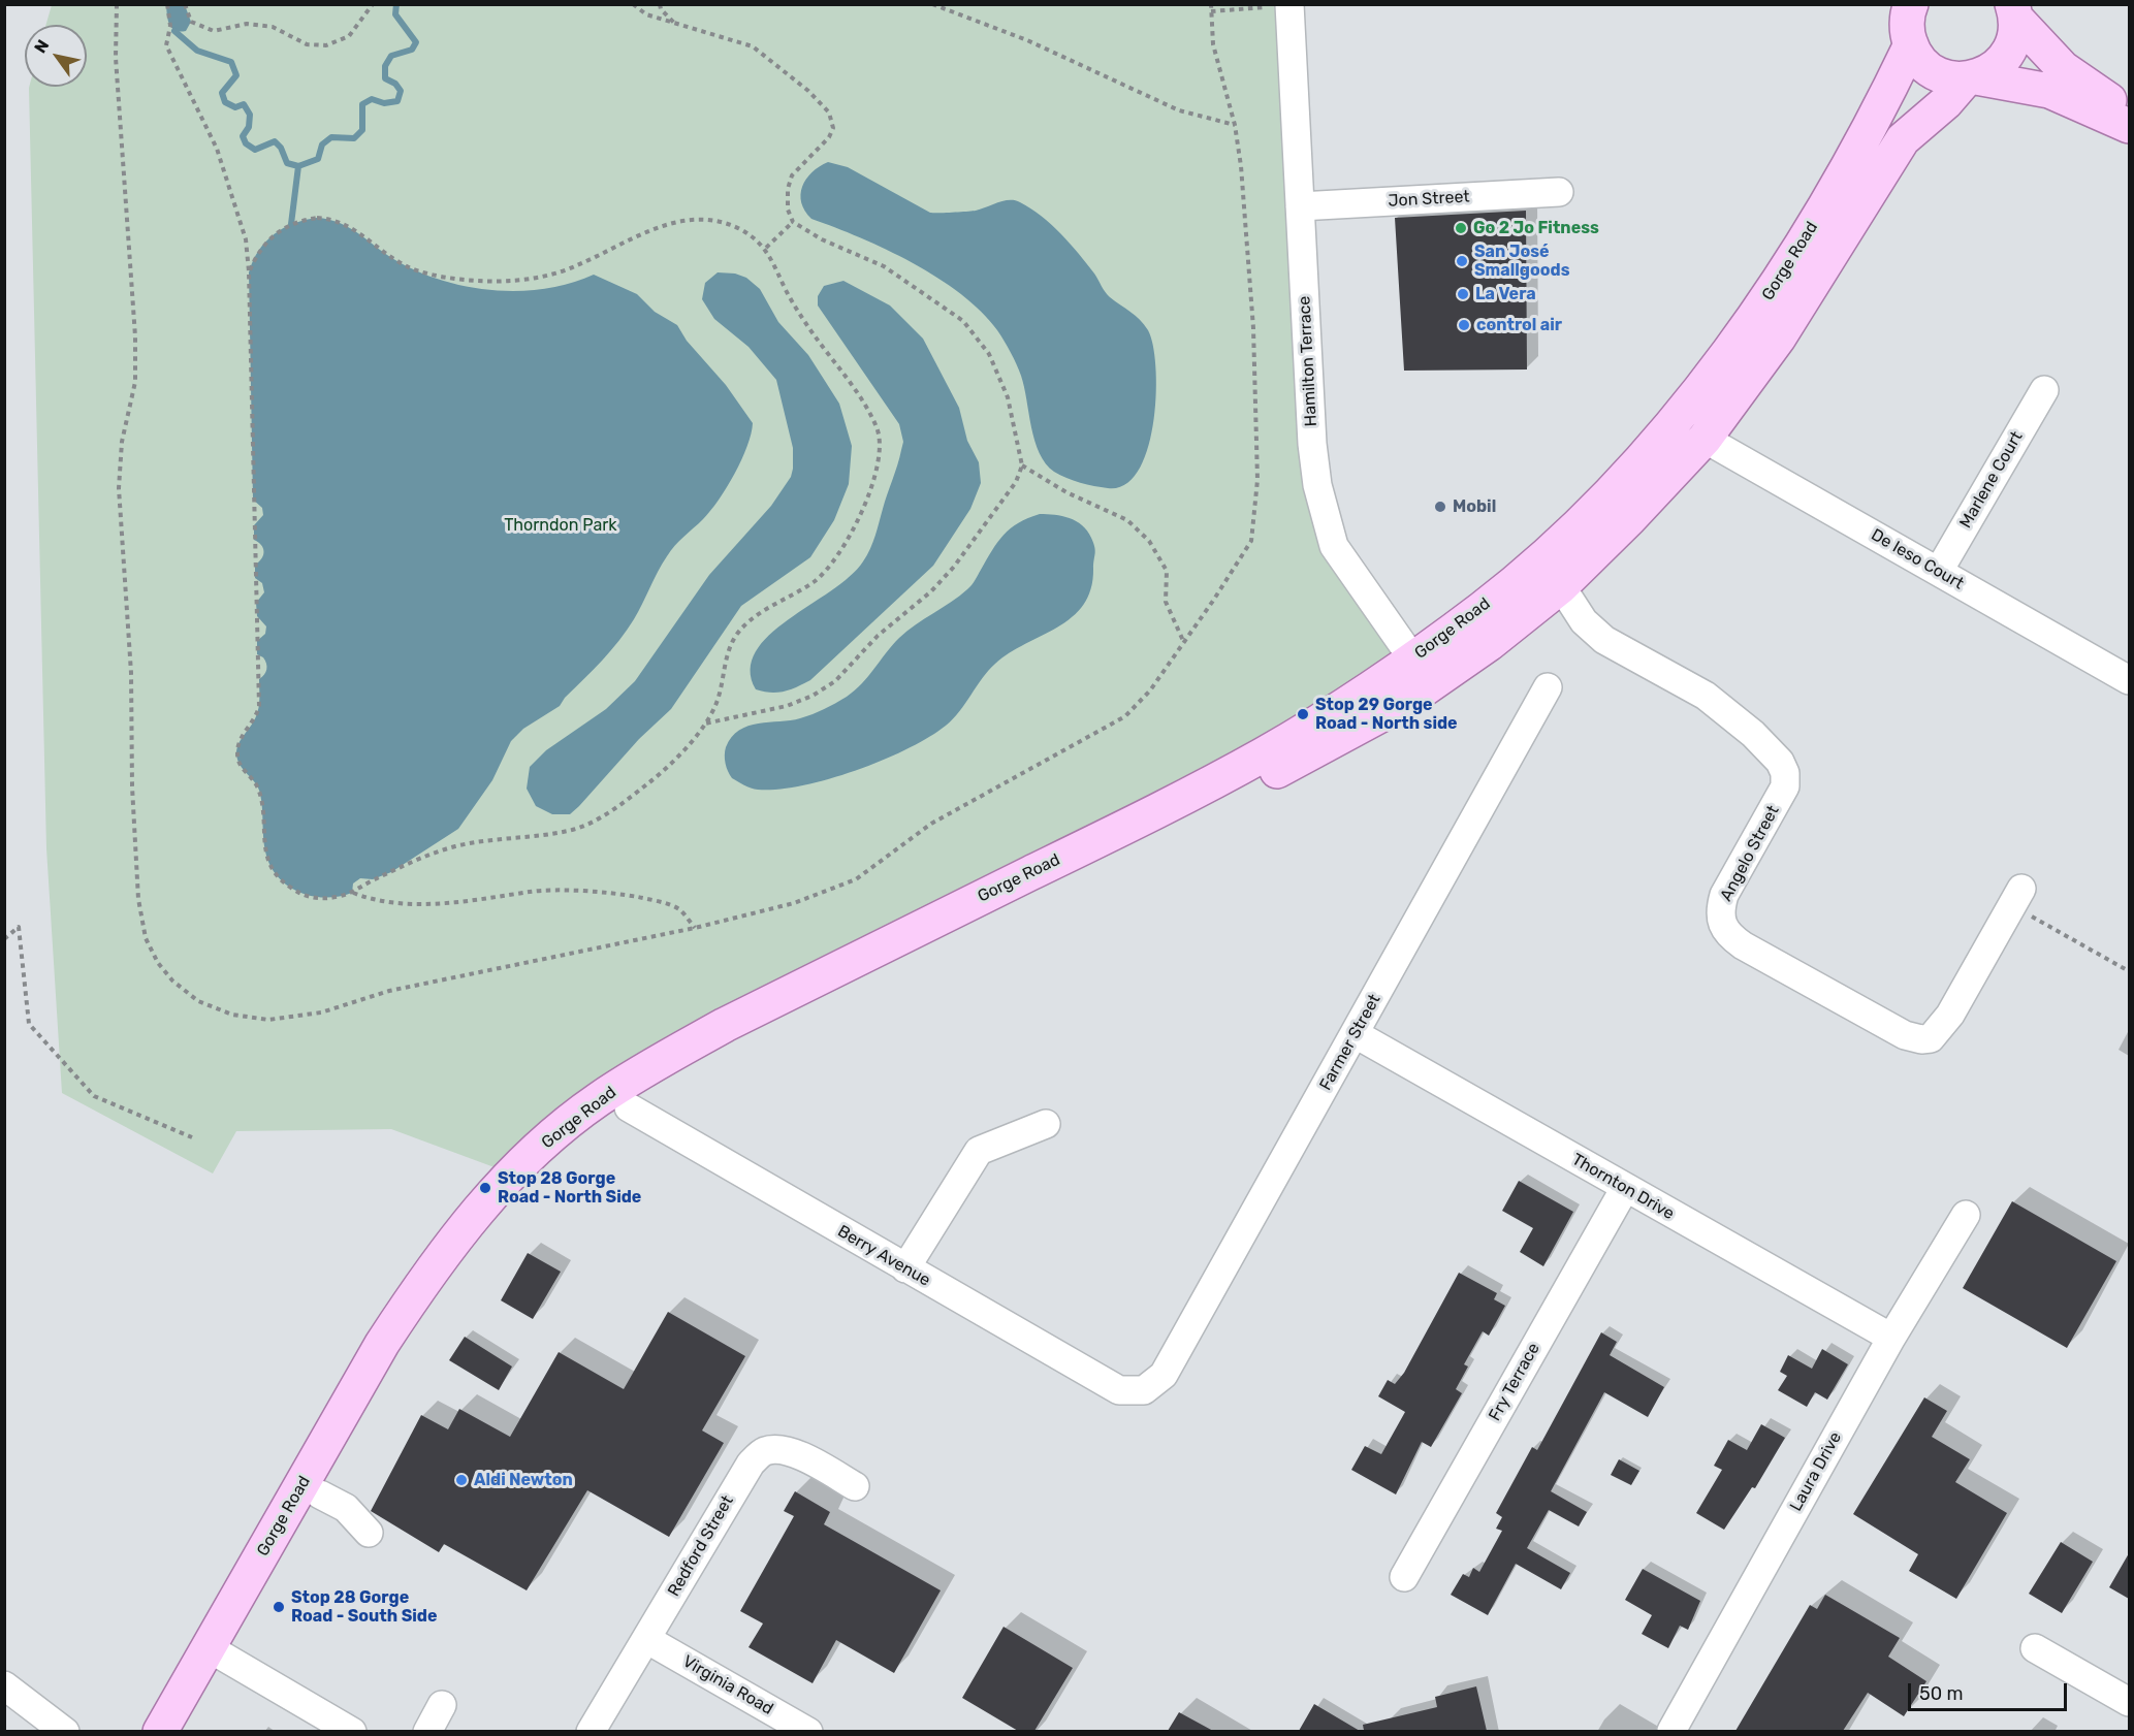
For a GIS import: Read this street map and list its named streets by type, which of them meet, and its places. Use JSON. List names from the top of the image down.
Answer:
{
  "streets": {
    "main road": ["Gorge Road"],
    "street": [
      "Jon Street",
      "Hamilton Terrace",
      "Marlene Court",
      "De Ieso Court",
      "Angelo Street",
      "Farmer Street",
      "Thornton Drive",
      "Berry Avenue",
      "Fry Terrace",
      "Laura Drive",
      "Redford Street",
      "Virginia Road"
    ]
  },
  "crossings": [
    ["Jon Street", "Hamilton Terrace"],
    ["Gorge Road", "Hamilton Terrace"],
    ["Gorge Road", "De Ieso Court"],
    ["Gorge Road", "Angelo Street"],
    ["Gorge Road", "Berry Avenue"],
    ["Marlene Court", "De Ieso Court"],
    ["Farmer Street", "Thornton Drive"],
    ["Farmer Street", "Berry Avenue"],
    ["Thornton Drive", "Fry Terrace"],
    ["Thornton Drive", "Laura Drive"],
    ["Redford Street", "Virginia Road"]
  ],
  "parks": ["Thorndon Park"],
  "places": [
    "Go 2 Jo Fitness",
    "San José Smallgoods",
    "La Vera",
    "control air",
    "Mobil",
    "Stop 29 Gorge Road - North side",
    "Stop 28 Gorge Road - North Side",
    "Aldi Newton",
    "Stop 28 Gorge Road - South Side"
  ],
  "scale_bar": "50 m",
  "north": "top left"
}
